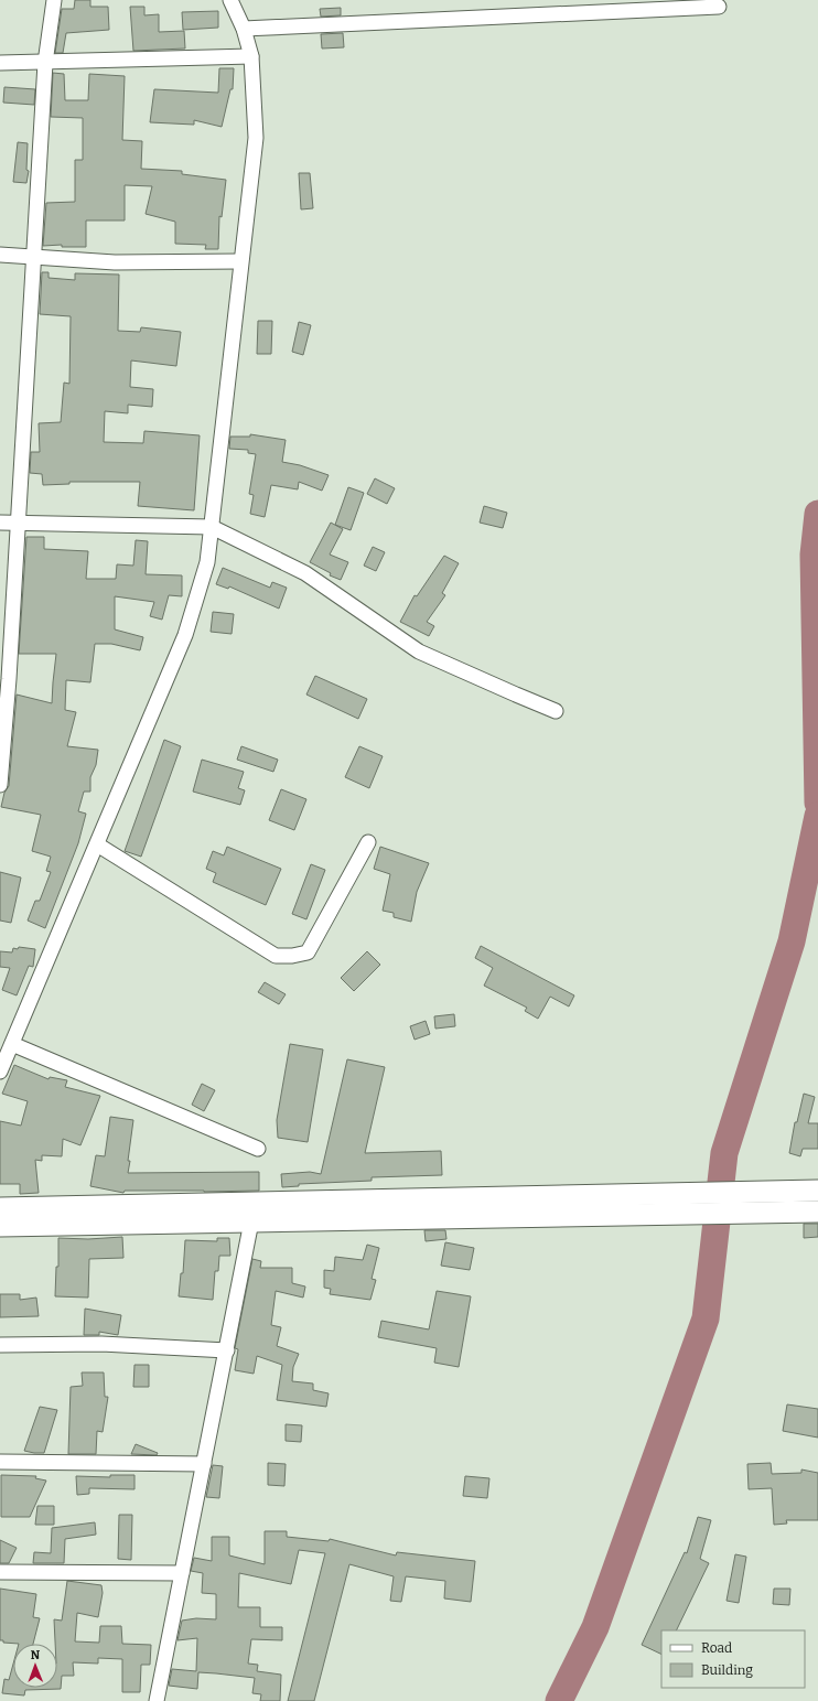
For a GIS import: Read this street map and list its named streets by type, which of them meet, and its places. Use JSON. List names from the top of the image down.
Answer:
{
  "legend": ["Road", "Building"],
  "north": "top"
}
